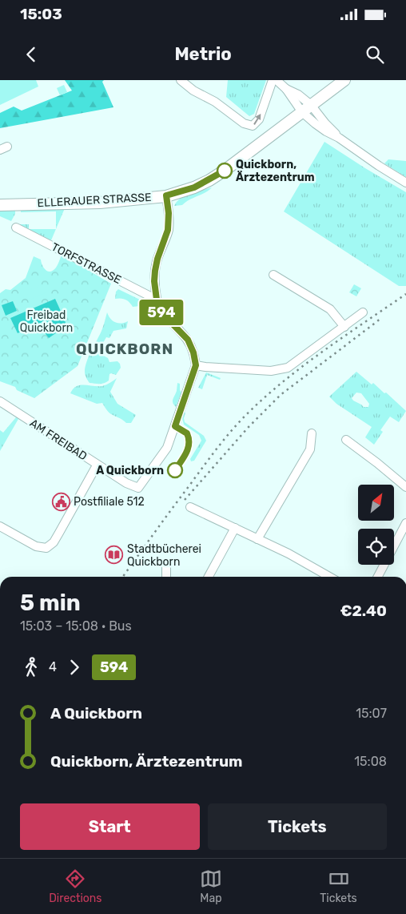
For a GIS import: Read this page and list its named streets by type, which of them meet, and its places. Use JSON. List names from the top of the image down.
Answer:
{
  "streets": {
    "main road": ["ELLERAUER STRASSE"],
    "street": ["TORFSTRASSE", "AM FREIBAD"]
  },
  "districts": ["QUICKBORN"],
  "parks": ["Freibad Quickborn"],
  "places": {
    "other": ["Quickborn, Ärztezentrum", "A Quickborn"],
    "public building": ["Postfiliale 512"],
    "library": ["Stadtbücherei Quickborn"]
  },
  "lines": ["bus line 594"],
  "north": "top right",
  "page": {
    "status": "15:03",
    "header": "Metrio",
    "on_map": "594",
    "heading": ["5 min", "15:03 – 15:08 · Bus", "€2.40"],
    "legs": ["4", "594"],
    "list": [
      {
        "name": "A Quickborn",
        "value": "15:07"
      },
      {
        "name": "Quickborn, Ärztezentrum",
        "value": "15:08"
      }
    ],
    "buttons": ["Start", "Tickets"],
    "tabs": ["Directions", "Map", "Tickets"]
  }
}
